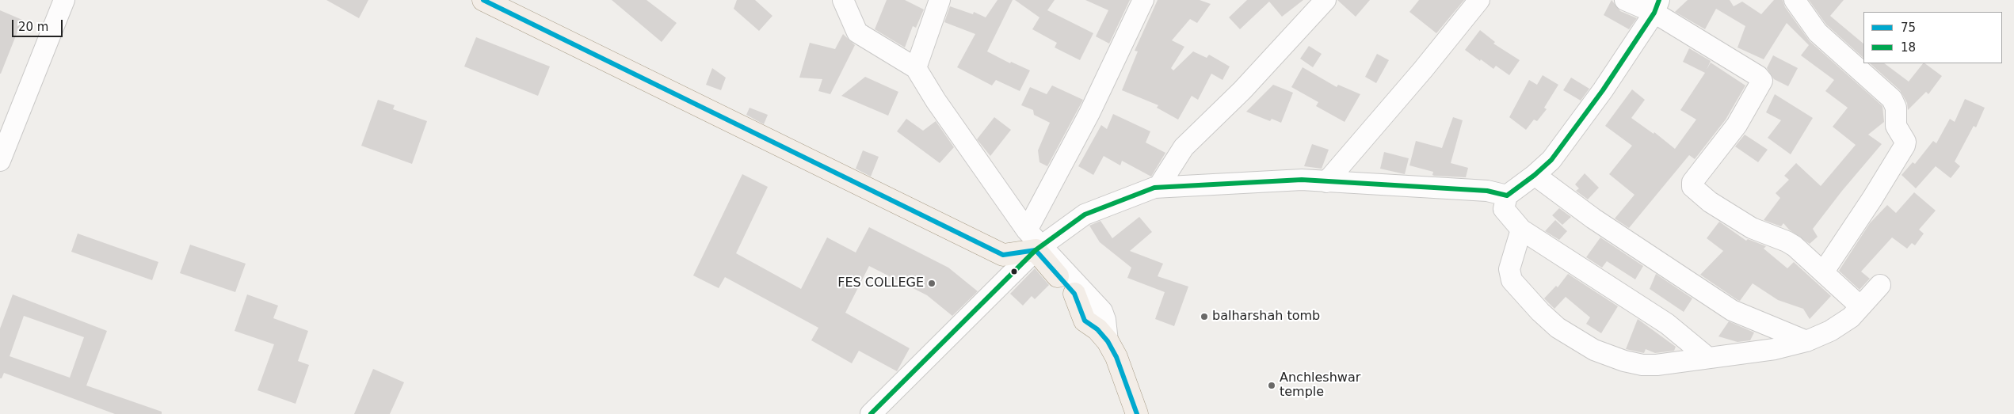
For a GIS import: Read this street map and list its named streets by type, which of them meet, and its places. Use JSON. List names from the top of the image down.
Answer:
{
  "places": ["FES COLLEGE", "balharshah tomb", "Anchleshwar temple"],
  "lines": ["transit line 75", "transit line 18"],
  "legend": ["75", "18"],
  "scale_bar": "20 m"
}
